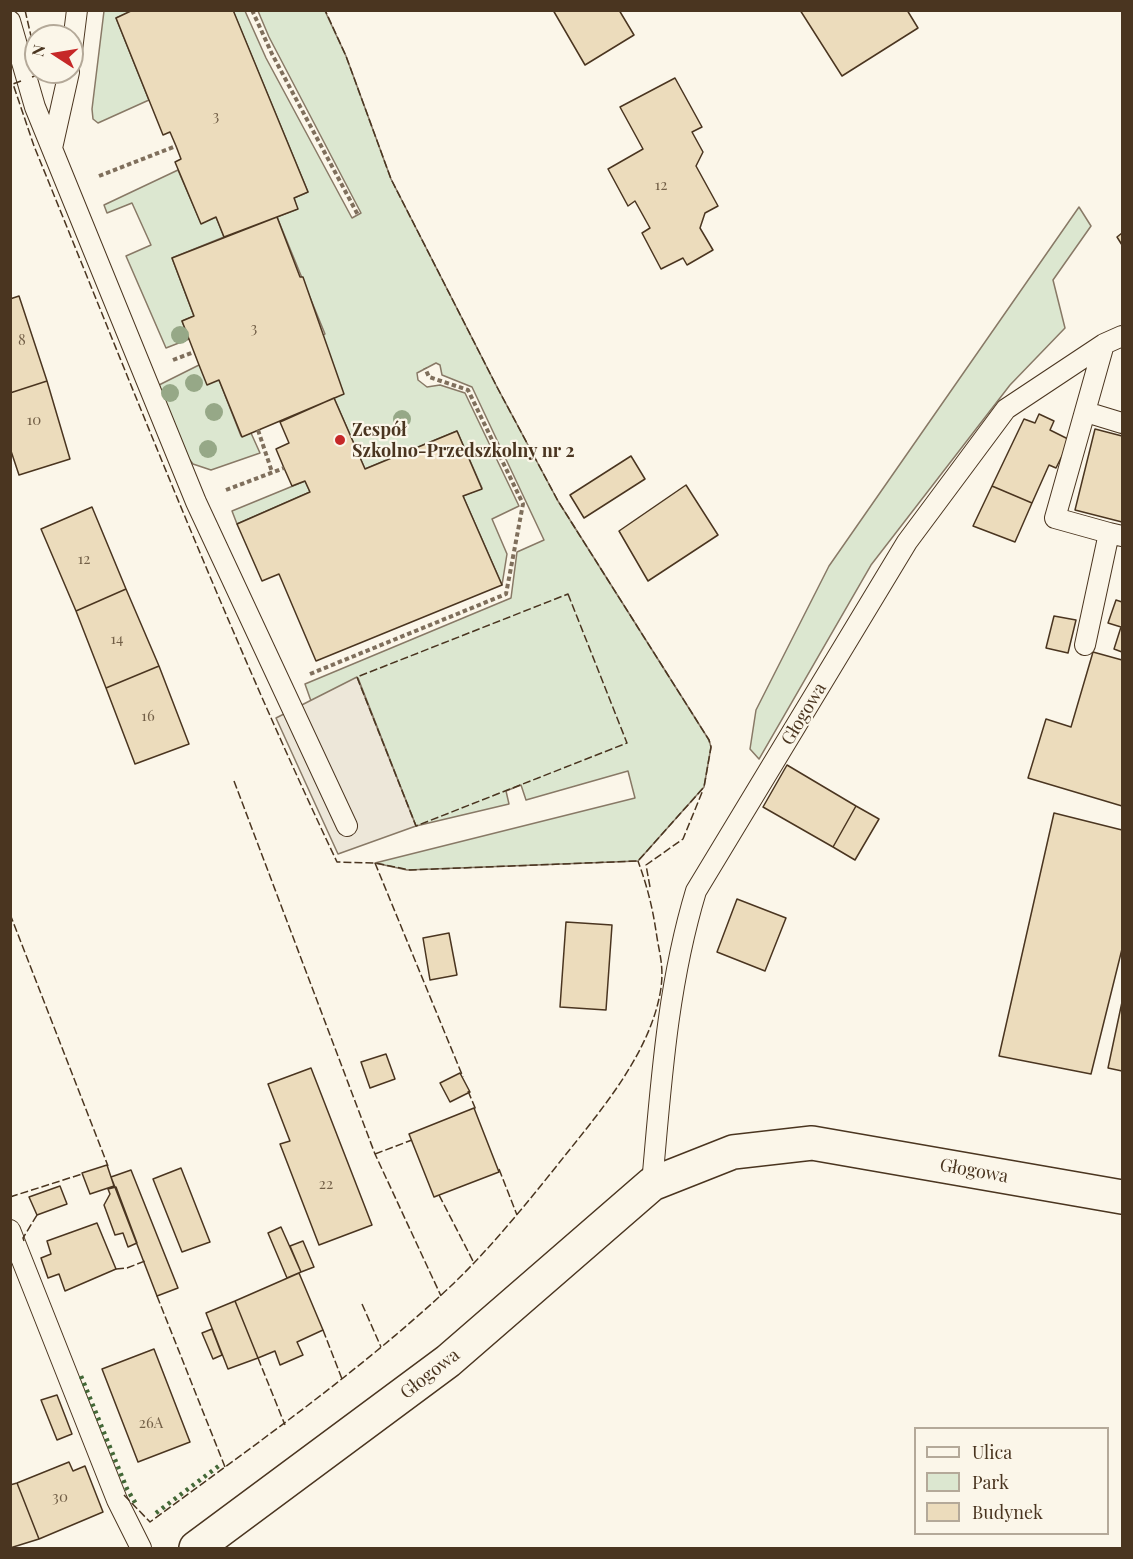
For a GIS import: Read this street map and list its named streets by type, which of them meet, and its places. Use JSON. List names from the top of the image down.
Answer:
{
  "streets": {
    "street": ["Głogowa"]
  },
  "places": ["Zespół Szkolno-Przedszkolny nr 2"],
  "house_numbers": [
    "3",
    "12",
    "3",
    "8",
    "10",
    "12",
    "14",
    "16",
    "22",
    "26A",
    "30"
  ],
  "legend": ["Ulica", "Park", "Budynek"],
  "north": "left"
}
